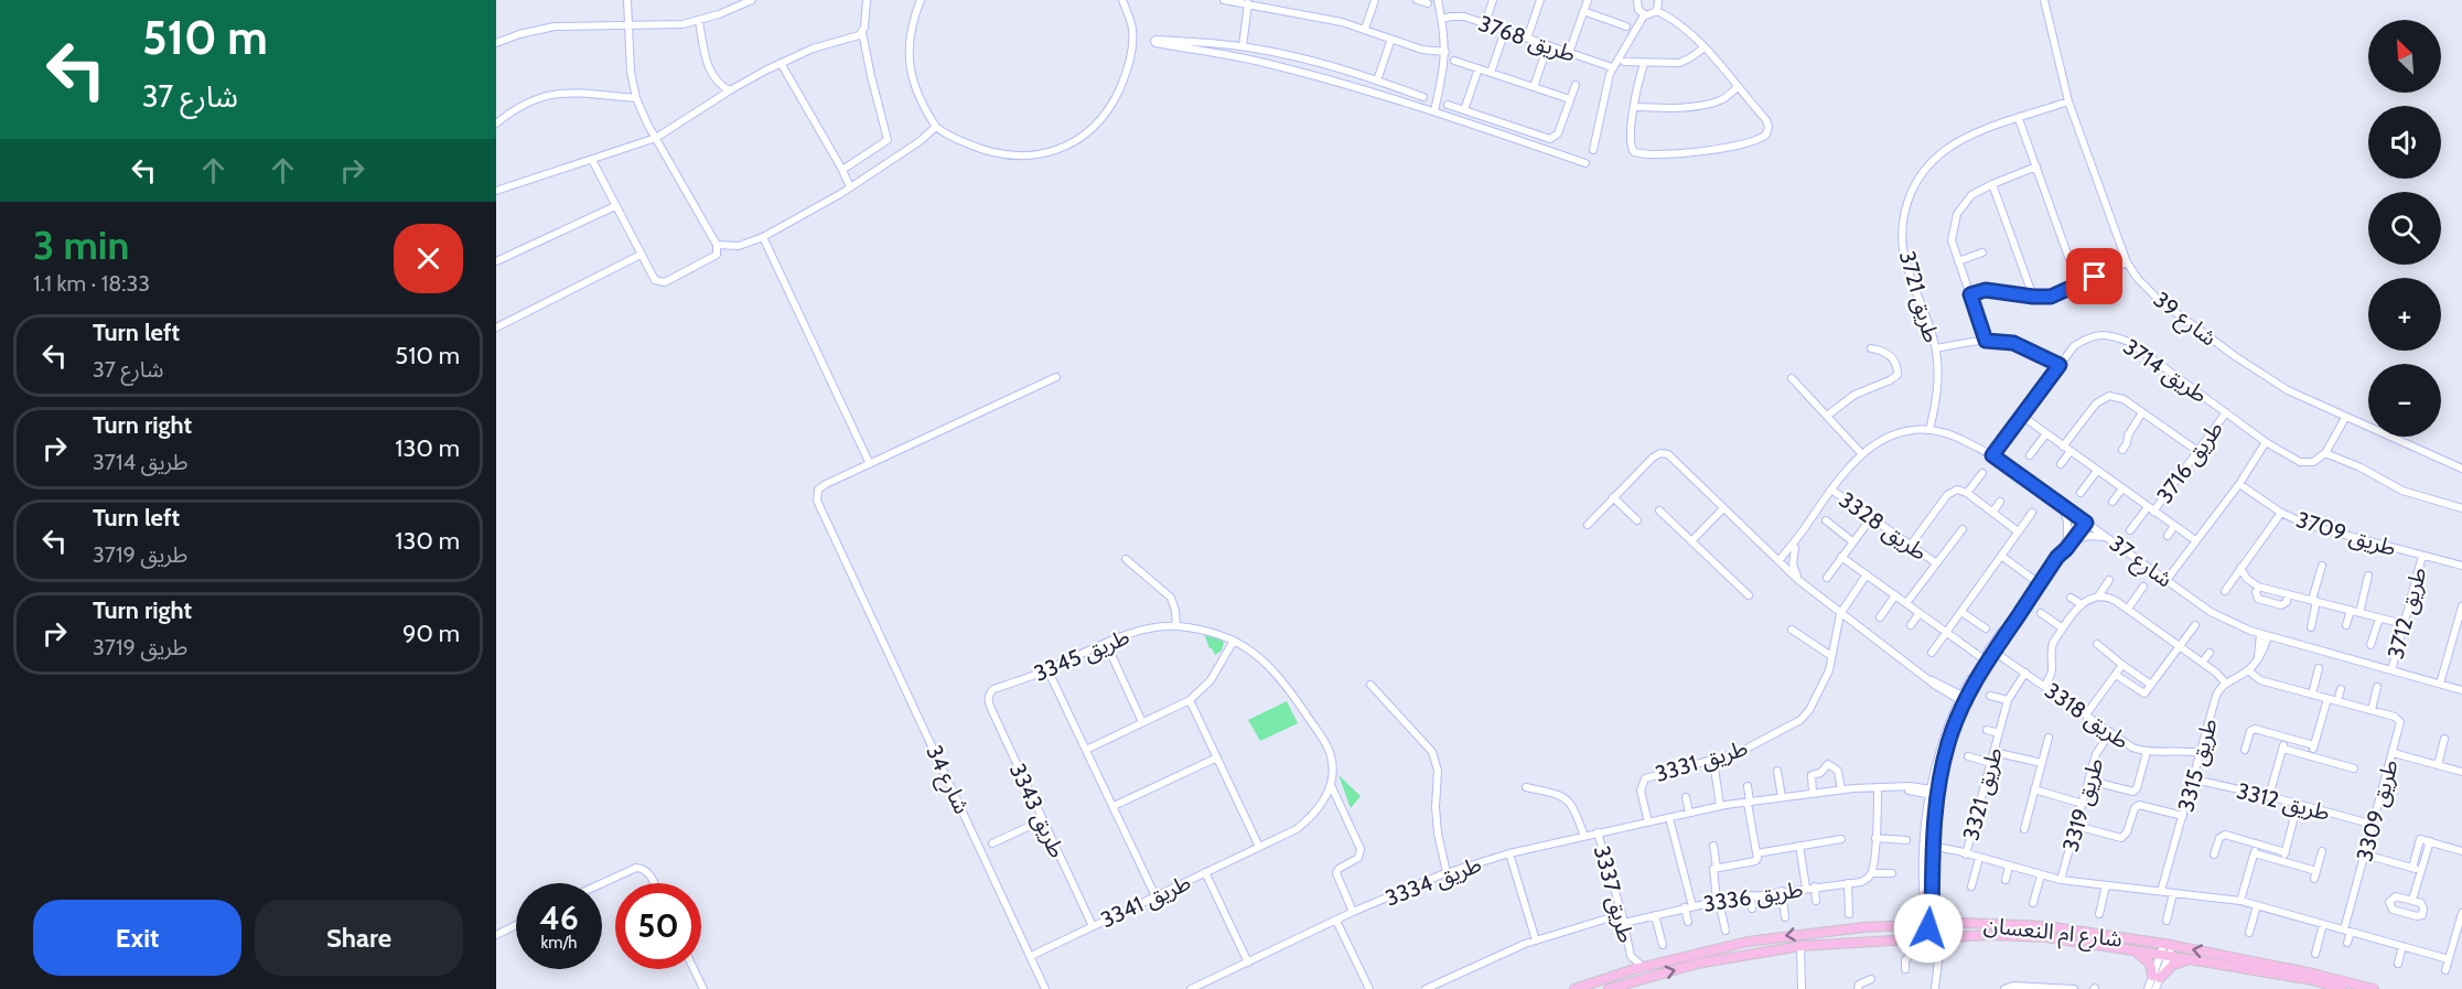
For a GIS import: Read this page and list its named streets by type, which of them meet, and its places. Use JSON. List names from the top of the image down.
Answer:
{
  "streets": {
    "main road": ["شارع ام النعسان"],
    "street": [
      "طريق 3768",
      "طريق 3721",
      "شارع 39",
      "طريق 3714",
      "طريق 3716",
      "طريق 3328",
      "طريق 3709",
      "شارع 37",
      "طريق 3712",
      "طريق 3345",
      "طريق 3318",
      "طريق 3331",
      "طريق 3315",
      "شارع 34",
      "طريق 3321",
      "طريق 3312",
      "طريق 3319",
      "طريق 3343",
      "طريق 3309",
      "طريق 3334",
      "طريق 3337",
      "طريق 3336",
      "طريق 3341"
    ]
  },
  "crossings": [
    ["طريق 3721", "شارع 39"],
    ["طريق 3721", "شارع 37"],
    ["طريق 3714", "طريق 3716"],
    ["طريق 3714", "شارع 37"],
    ["طريق 3328", "شارع 37"],
    ["طريق 3709", "طريق 3712"],
    ["شارع 37", "طريق 3712"],
    ["طريق 3345", "طريق 3343"],
    ["طريق 3345", "طريق 3341"],
    ["طريق 3318", "طريق 3315"],
    ["طريق 3318", "طريق 3321"],
    ["طريق 3318", "طريق 3319"],
    ["طريق 3331", "طريق 3334"],
    ["طريق 3315", "طريق 3312"],
    ["شارع 34", "طريق 3341"],
    ["طريق 3312", "طريق 3309"],
    ["طريق 3343", "طريق 3341"],
    ["طريق 3334", "طريق 3337"],
    ["طريق 3334", "طريق 3336"],
    ["طريق 3337", "طريق 3336"],
    ["طريق 3337", "شارع ام النعسان"]
  ],
  "north": "top left",
  "page": {
    "turn": ["510 m", "شارع 37"],
    "map_buttons": ["+", "−"],
    "heading": ["3 min", "1.1 km · 18:33"],
    "list": [
      {
        "name": "Turn left",
        "note": "شارع 37",
        "value": "510 m"
      },
      {
        "name": "Turn right",
        "note": "طريق 3714",
        "value": "130 m"
      },
      {
        "name": "Turn left",
        "note": "طريق 3719",
        "value": "130 m"
      },
      {
        "name": "Turn right",
        "note": "طريق 3719",
        "value": "90 m"
      }
    ],
    "speed": "46 km/h",
    "limit": "50",
    "buttons": ["Exit", "Share"]
  }
}
